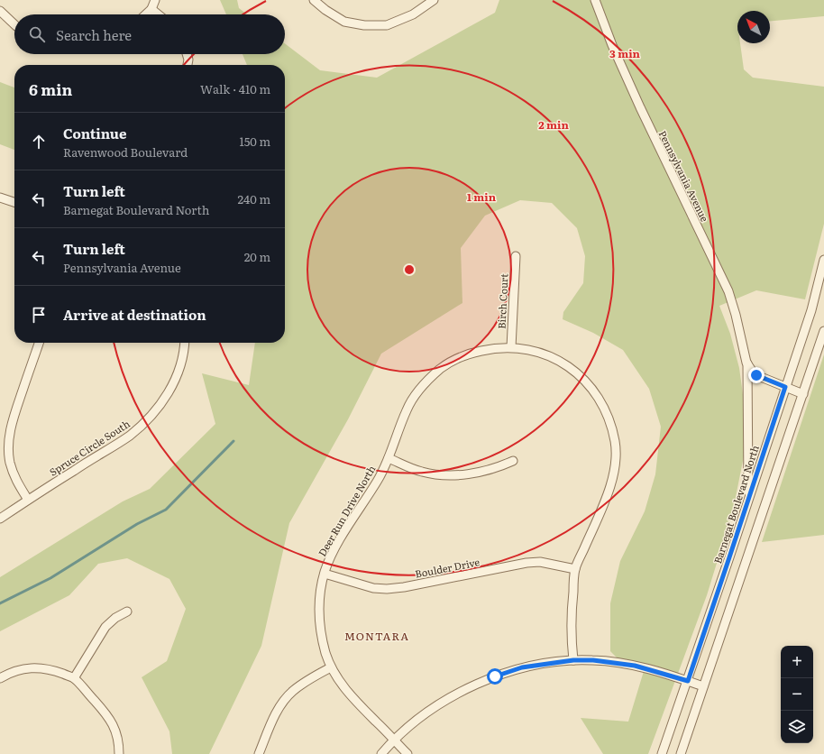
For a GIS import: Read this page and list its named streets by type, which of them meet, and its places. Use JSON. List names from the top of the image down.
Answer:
{
  "streets": {
    "street": [
      "Pennsylvania Avenue",
      "Birch Court",
      "Spruce Circle South",
      "Barnegat Boulevard North",
      "Deer Run Drive North",
      "Boulder Drive"
    ]
  },
  "crossings": [
    ["Pennsylvania Avenue", "Barnegat Boulevard North"],
    ["Birch Court", "Deer Run Drive North"],
    ["Deer Run Drive North", "Boulder Drive"]
  ],
  "districts": ["MONTARA"],
  "north": "top left",
  "page": {
    "search": "Search here",
    "heading": ["6 min", "Walk · 410 m"],
    "list": [
      ["Continue", "Ravenwood Boulevard", "150 m"],
      ["Turn left", "Barnegat Boulevard North", "240 m"],
      ["Turn left", "Pennsylvania Avenue", "20 m"],
      "Arrive at destination"
    ],
    "map_buttons": ["+", "−"]
  },
  "rings": ["3 min", "2 min", "1 min"]
}
